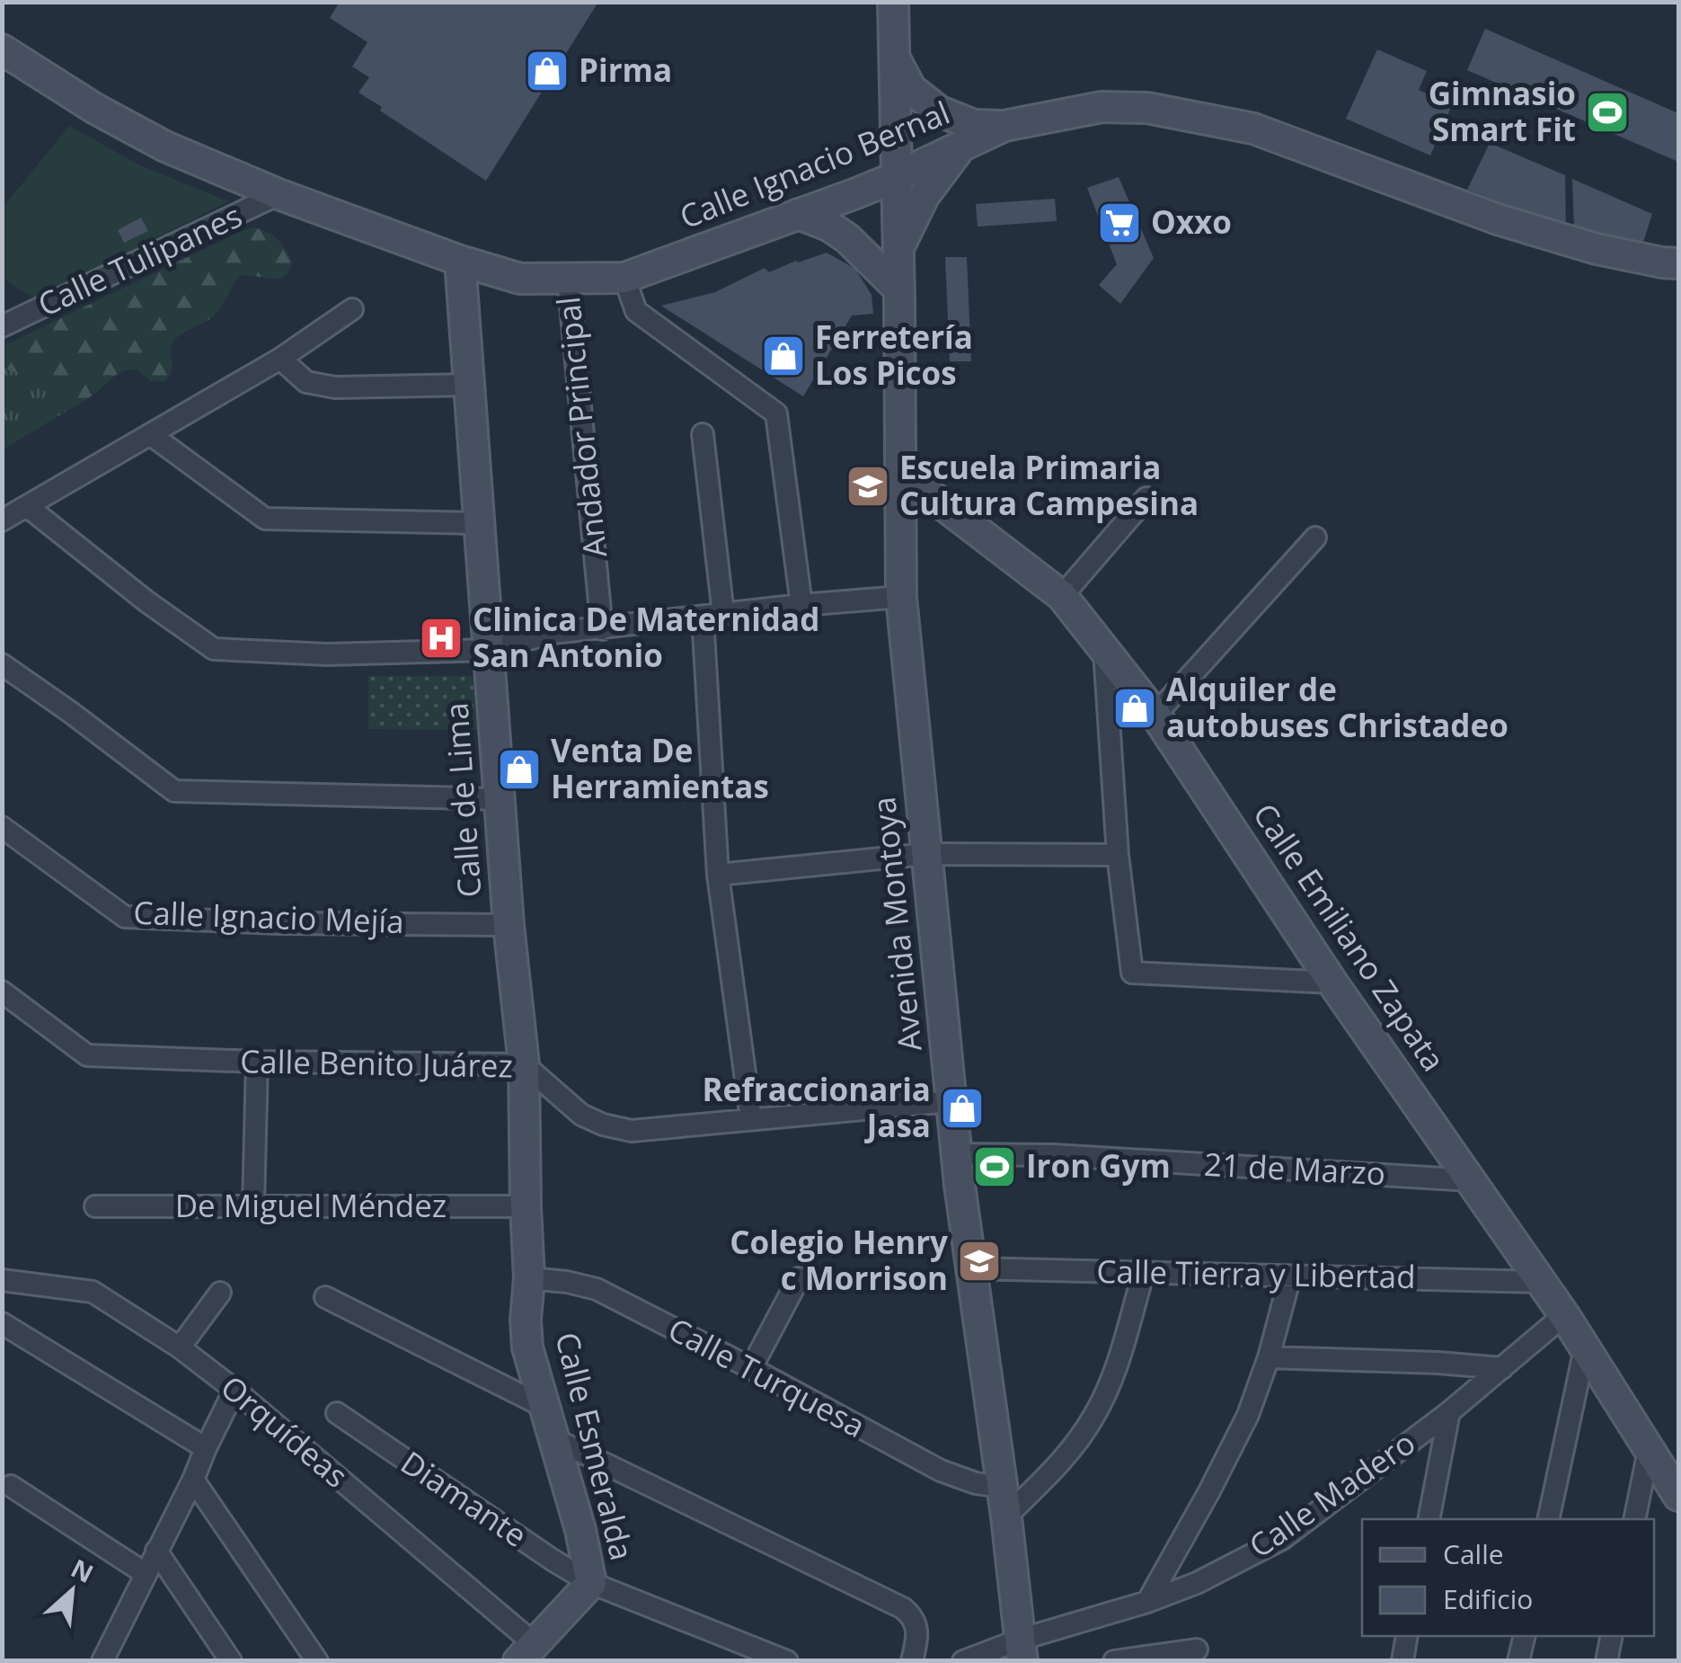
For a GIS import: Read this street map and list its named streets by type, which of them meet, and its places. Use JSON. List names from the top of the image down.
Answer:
{
  "streets": {
    "main road": [
      "Calle Ignacio Bernal",
      "Calle de Lima",
      "Avenida Montoya",
      "Calle Emiliano Zapata",
      "Calle Esmeralda"
    ],
    "street": [
      "Calle Tulipanes",
      "Andador Principal",
      "Calle Ignacio Mejía",
      "Calle Benito Juárez",
      "21 de Marzo",
      "De Miguel Méndez",
      "Calle Tierra y Libertad",
      "Calle Turquesa",
      "Orquídeas",
      "Calle Madero",
      "Diamante"
    ]
  },
  "crossings": [
    ["Calle Ignacio Bernal", "Calle Tulipanes"],
    ["Calle Ignacio Bernal", "Andador Principal"],
    ["Calle Ignacio Bernal", "Calle de Lima"],
    ["Calle Ignacio Bernal", "Avenida Montoya"],
    ["Calle de Lima", "Calle Ignacio Mejía"],
    ["Calle de Lima", "Calle Benito Juárez"],
    ["Calle de Lima", "Calle Esmeralda"],
    ["Avenida Montoya", "Calle Emiliano Zapata"],
    ["Avenida Montoya", "Calle Benito Juárez"],
    ["Avenida Montoya", "21 de Marzo"],
    ["Avenida Montoya", "Calle Tierra y Libertad"],
    ["Avenida Montoya", "Calle Turquesa"],
    ["Avenida Montoya", "Calle Madero"],
    ["Calle Emiliano Zapata", "21 de Marzo"],
    ["Calle Emiliano Zapata", "Calle Tierra y Libertad"],
    ["Calle Emiliano Zapata", "Calle Madero"],
    ["Calle Benito Juárez", "Calle Esmeralda"],
    ["De Miguel Méndez", "Calle Esmeralda"],
    ["Calle Turquesa", "Calle Esmeralda"],
    ["Calle Esmeralda", "Diamante"]
  ],
  "places": {
    "shop": [
      "Pirma",
      "Ferretería Los Picos",
      "Alquiler de autobuses Christadeo",
      "Venta De Herramientas",
      "Refraccionaria Jasa"
    ],
    "sports": ["Gimnasio Smart Fit", "Iron Gym"],
    "supermarket": ["Oxxo"],
    "school or university": ["Escuela Primaria Cultura Campesina", "Colegio Henry c Morrison"],
    "hospital": ["Clinica De Maternidad San Antonio"]
  },
  "legend": ["Calle", "Edificio"],
  "north": "top right"
}
